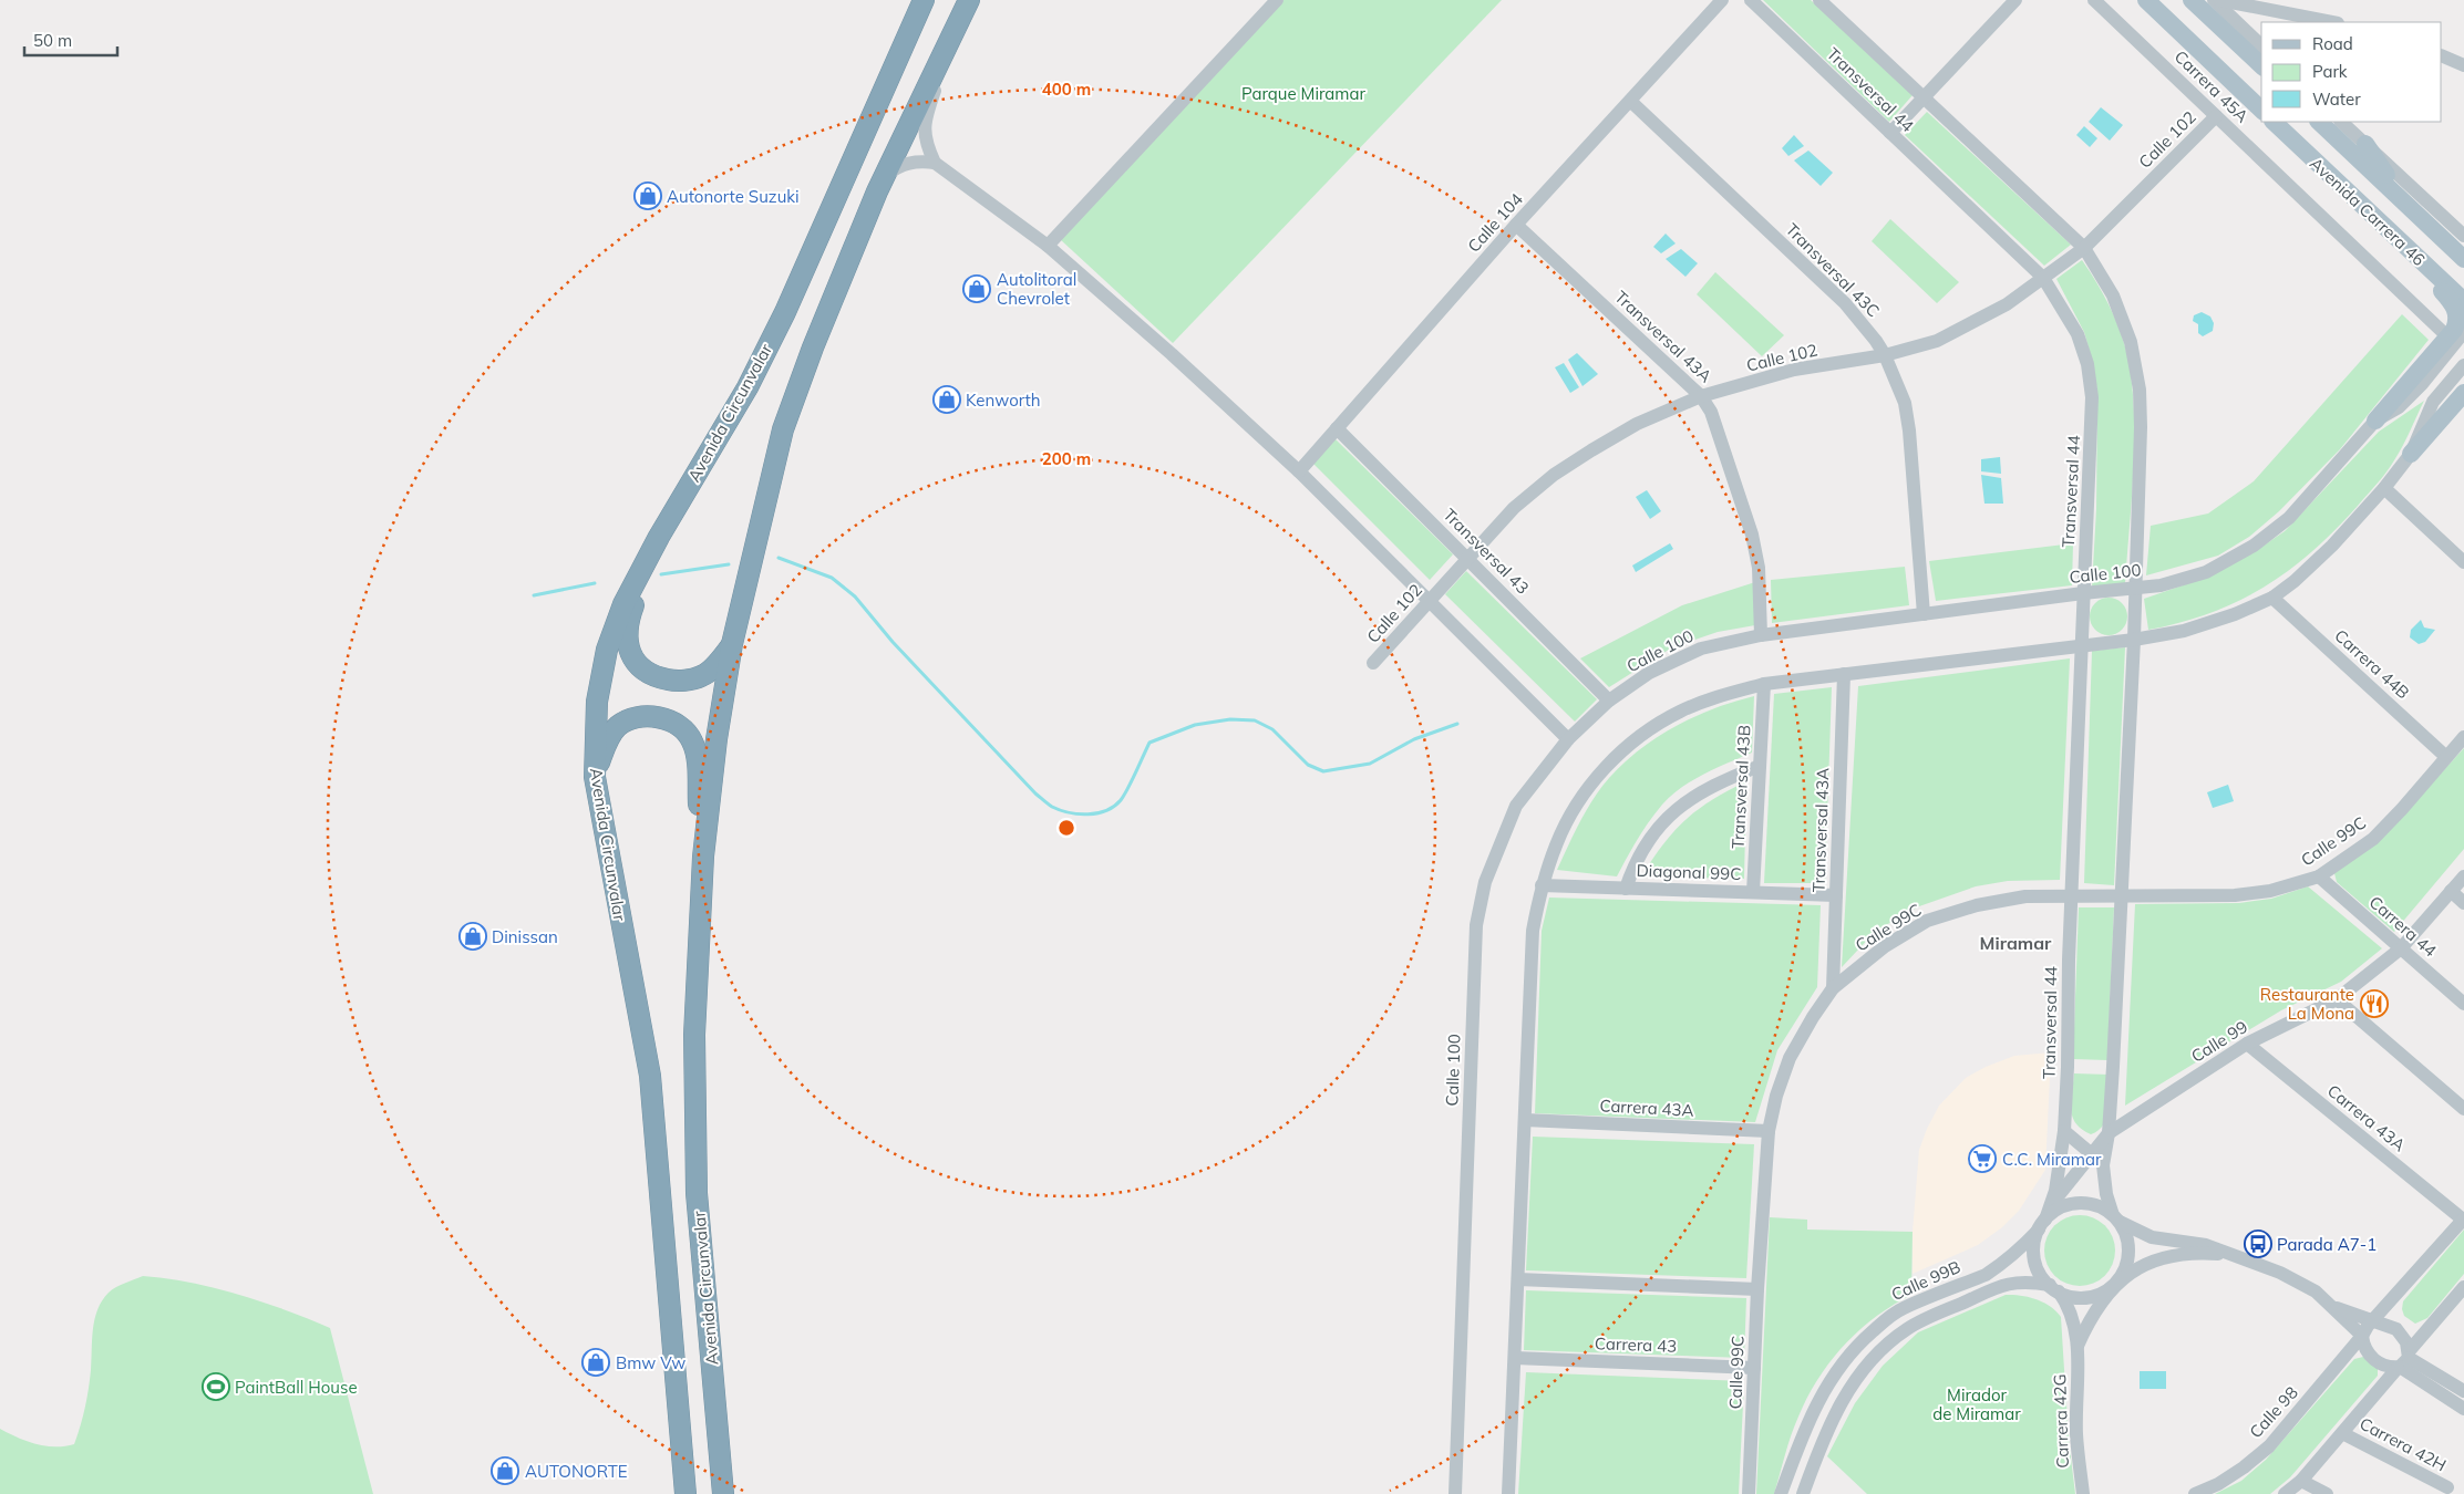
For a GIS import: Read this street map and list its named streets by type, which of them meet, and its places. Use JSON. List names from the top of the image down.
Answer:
{
  "streets": {
    "highway": ["Avenida Circunvalar"],
    "main road": ["Avenida Carrera 46"],
    "street": [
      "Carrera 45A",
      "Transversal 44",
      "Calle 102",
      "Calle 104",
      "Transversal 43C",
      "Transversal 43A",
      "Transversal 43",
      "Calle 100",
      "Carrera 44B",
      "Transversal 43B",
      "Calle 99C",
      "Diagonal 99C",
      "Carrera 44",
      "Calle 99",
      "Carrera 43A",
      "Calle 99B",
      "Carrera 43",
      "Calle 98",
      "Carrera 42G",
      "Carrera 42H"
    ]
  },
  "crossings": [
    ["Carrera 45A", "Calle 102"],
    ["Transversal 44", "Calle 102"],
    ["Transversal 44", "Calle 100"],
    ["Transversal 44", "Calle 99C"],
    ["Transversal 44", "Calle 99"],
    ["Transversal 44", "Calle 99B"],
    ["Transversal 44", "Carrera 42G"],
    ["Calle 102", "Transversal 43C"],
    ["Calle 102", "Transversal 43A"],
    ["Calle 102", "Transversal 43"],
    ["Calle 104", "Transversal 43C"],
    ["Calle 104", "Transversal 43A"],
    ["Calle 104", "Transversal 43"],
    ["Transversal 43C", "Calle 100"],
    ["Transversal 43A", "Calle 100"],
    ["Transversal 43A", "Calle 99C"],
    ["Transversal 43A", "Diagonal 99C"],
    ["Transversal 43", "Calle 100"],
    ["Carrera 44B", "Calle 99C"],
    ["Transversal 43B", "Diagonal 99C"],
    ["Calle 99C", "Carrera 44"],
    ["Calle 99C", "Carrera 43A"],
    ["Calle 99C", "Carrera 43"],
    ["Carrera 44", "Calle 99"],
    ["Calle 99", "Carrera 43A"],
    ["Calle 99B", "Carrera 42G"]
  ],
  "districts": ["Miramar"],
  "parks": ["Parque Miramar", "Mirador de Miramar"],
  "places": {
    "shop": [
      "Autonorte Suzuki",
      "Autolitoral Chevrolet",
      "Kenworth",
      "Dinissan",
      "Bmw Vw",
      "AUTONORTE"
    ],
    "restaurant": ["Restaurante La Mona"],
    "supermarket": ["C.C. Miramar"],
    "bus stop": ["Parada A7-1"],
    "sports": ["PaintBall House"]
  },
  "legend": ["Road", "Park", "Water"],
  "scale_bar": "50 m",
  "rings": ["400 m", "200 m"]
}
